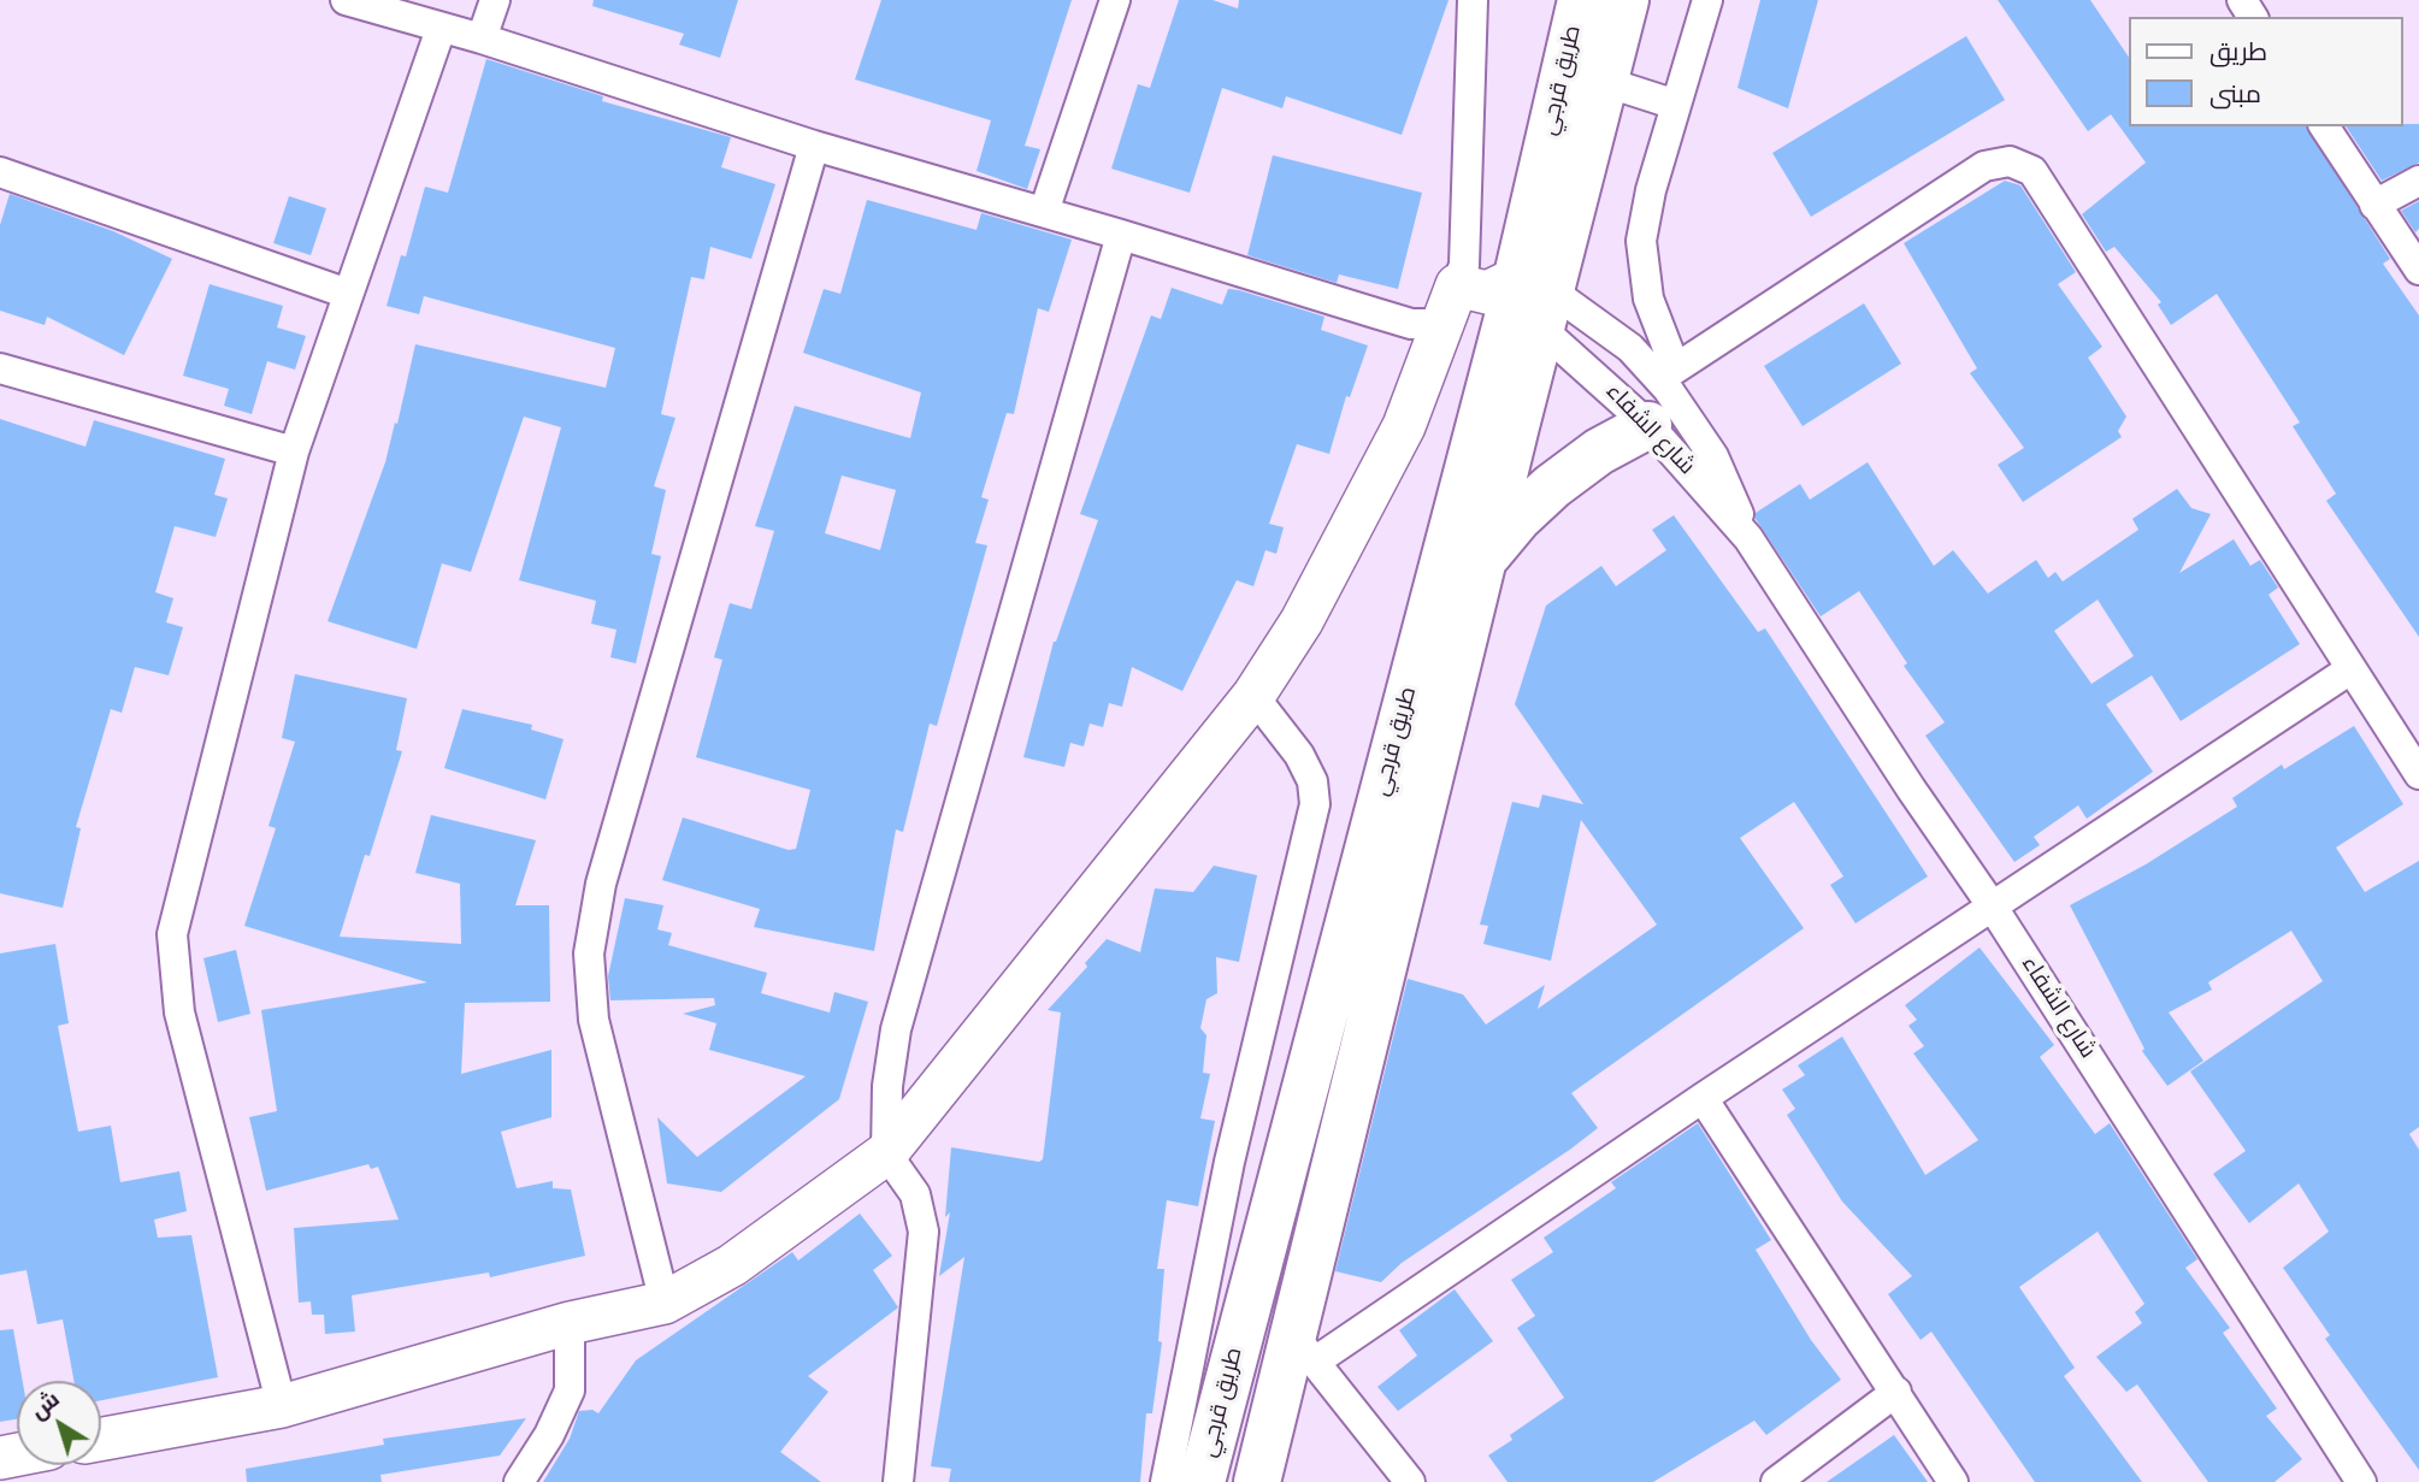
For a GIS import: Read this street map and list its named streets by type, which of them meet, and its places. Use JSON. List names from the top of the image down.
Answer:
{
  "streets": {
    "highway": ["طريق قرجي"],
    "street": ["شارع الشفاء"]
  },
  "crossings": [
    ["طريق قرجي", "شارع الشفاء"]
  ],
  "legend": ["طريق", "مبنى"],
  "north": "top left"
}
